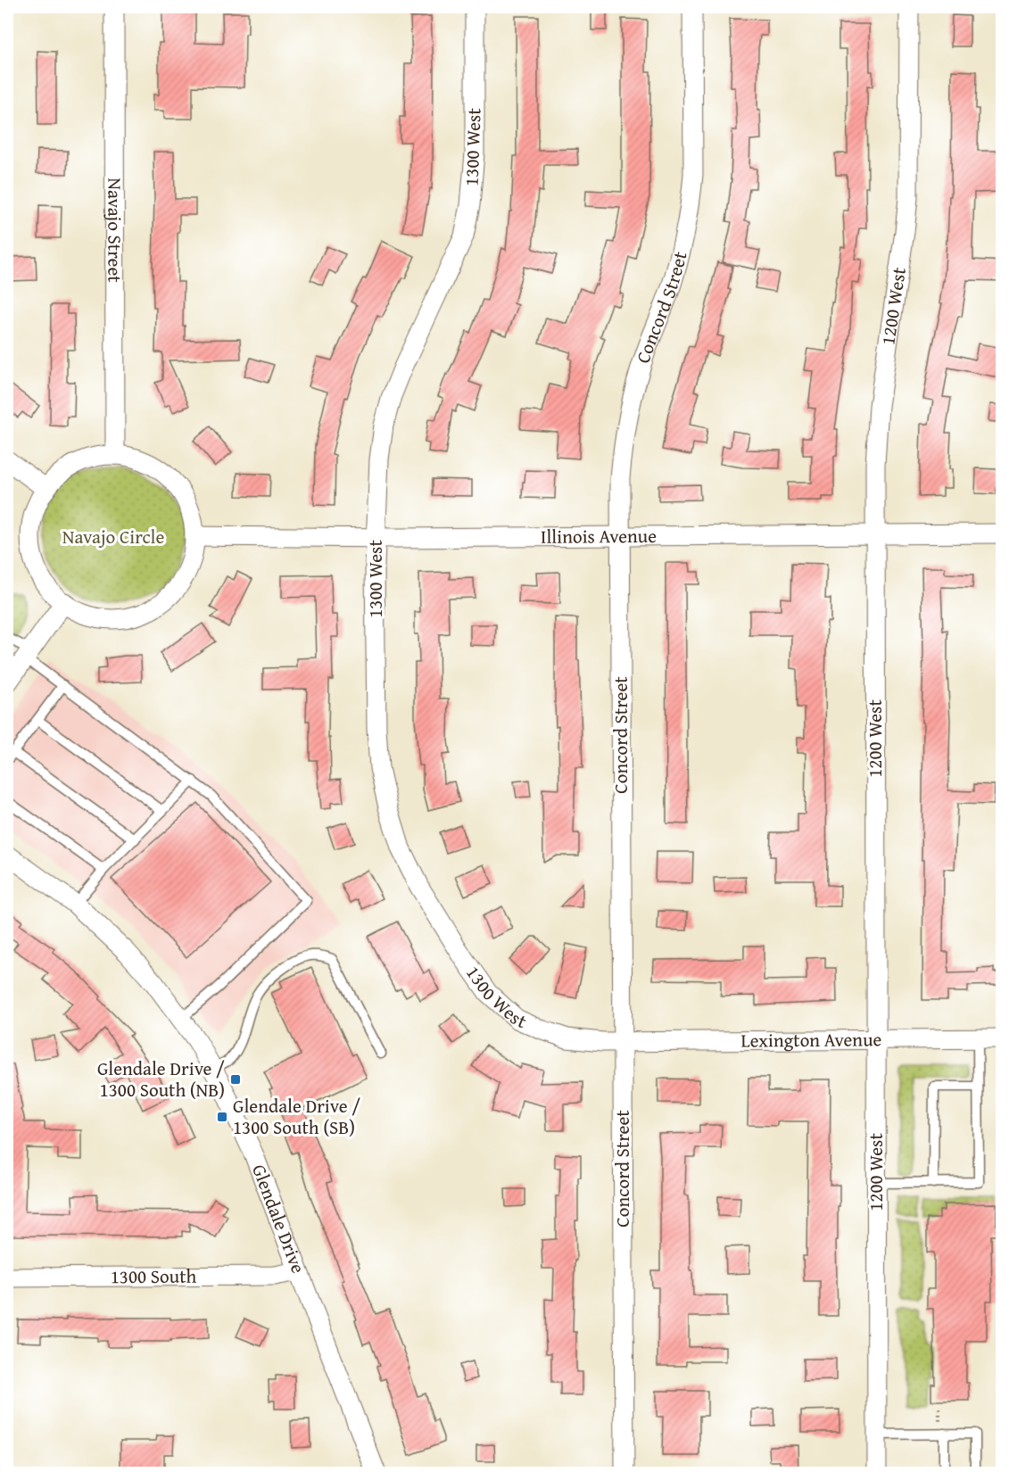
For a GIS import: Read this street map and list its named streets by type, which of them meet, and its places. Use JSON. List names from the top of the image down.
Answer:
{
  "streets": {
    "street": [
      "1300 West",
      "Navajo Street",
      "Concord Street",
      "1200 West",
      "Illinois Avenue",
      "Lexington Avenue",
      "Glendale Drive",
      "1300 South"
    ]
  },
  "crossings": [
    ["1300 West", "Concord Street"],
    ["1300 West", "Illinois Avenue"],
    ["1300 West", "Lexington Avenue"],
    ["Navajo Street", "Illinois Avenue"],
    ["Concord Street", "Illinois Avenue"],
    ["Concord Street", "Lexington Avenue"],
    ["1200 West", "Illinois Avenue"],
    ["1200 West", "Lexington Avenue"],
    ["Glendale Drive", "1300 South"]
  ],
  "parks": ["Navajo Circle"],
  "places": {
    "transit": ["Glendale Drive / 1300 South (NB)", "Glendale Drive / 1300 South (SB)"]
  }
}
